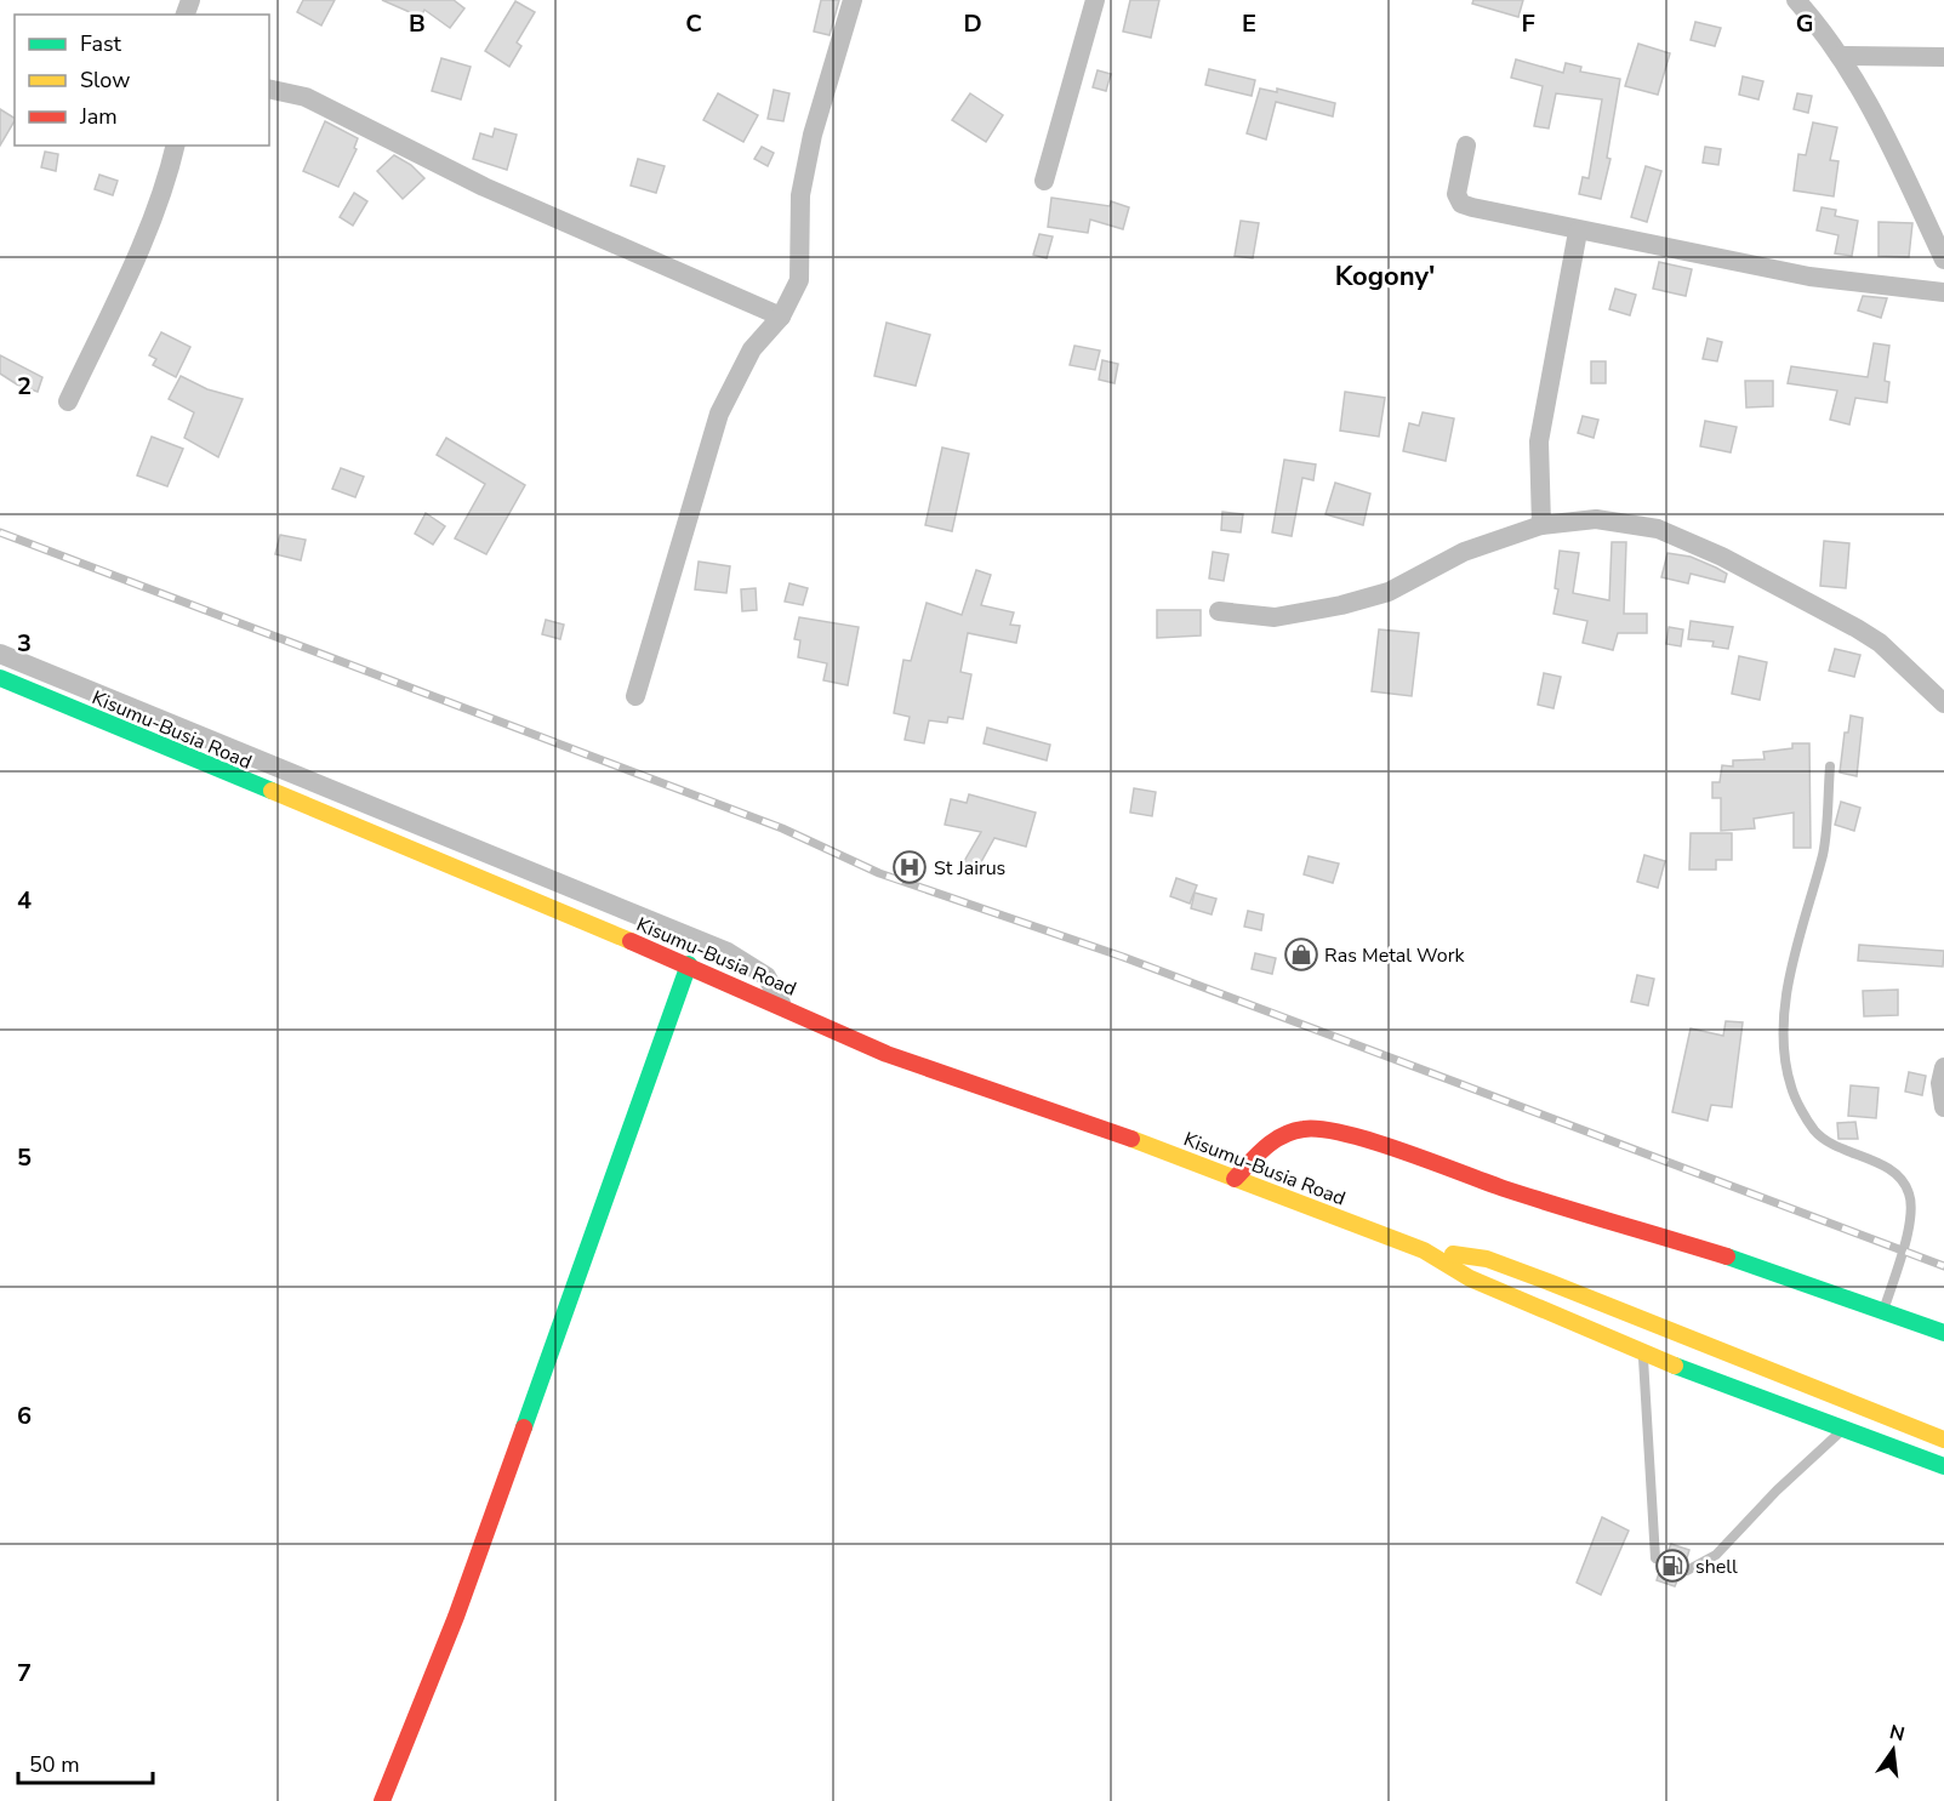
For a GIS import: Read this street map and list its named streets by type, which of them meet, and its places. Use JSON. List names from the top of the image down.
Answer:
{
  "streets": {
    "main road": ["Kisumu-Busia Road"]
  },
  "districts": ["Kogony'"],
  "places": {
    "hospital": ["St Jairus"],
    "shop": ["Ras Metal Work"],
    "fuel station": ["shell"]
  },
  "legend": ["Fast", "Slow", "Jam"],
  "scale_bar": "50 m",
  "north": "top",
  "grid": {
    "columns": [
      "B",
      "C",
      "D",
      "E",
      "F",
      "G"
    ],
    "rows": [
      "2",
      "3",
      "4",
      "5",
      "6",
      "7"
    ]
  }
}
